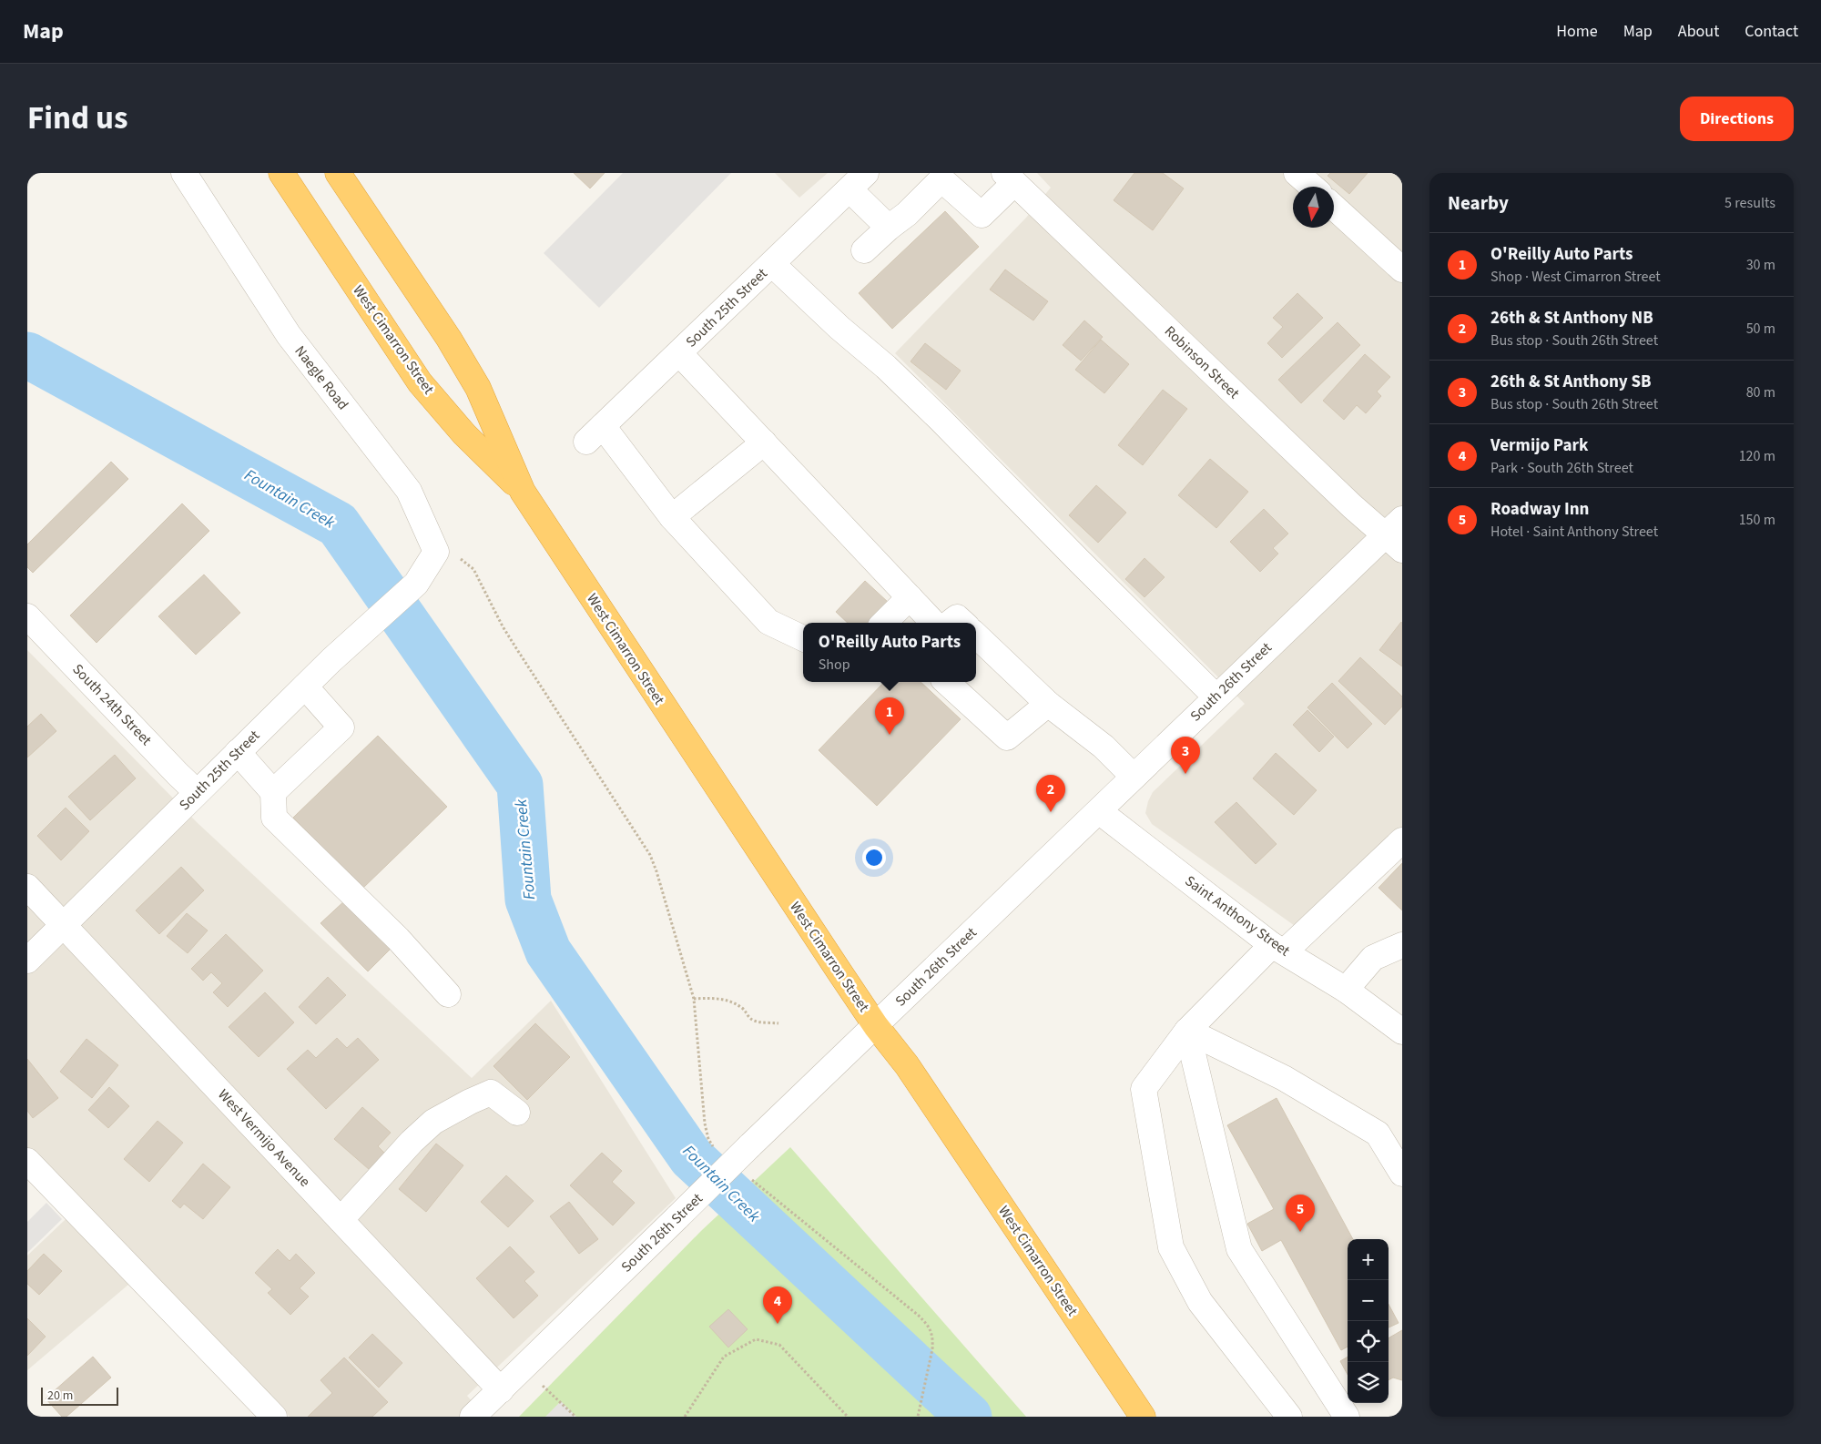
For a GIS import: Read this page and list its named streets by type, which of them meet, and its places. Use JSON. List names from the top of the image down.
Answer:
{
  "streets": {
    "highway": ["West Cimarron Street"],
    "street": [
      "South 25th Street",
      "Robinson Street",
      "Naegle Road",
      "South 26th Street",
      "South 24th Street",
      "Saint Anthony Street",
      "West Vermijo Avenue"
    ]
  },
  "crossings": [
    ["South 25th Street", "Naegle Road"],
    ["South 25th Street", "South 24th Street"],
    ["South 25th Street", "West Vermijo Avenue"],
    ["West Cimarron Street", "South 26th Street"],
    ["Robinson Street", "South 26th Street"],
    ["South 26th Street", "Saint Anthony Street"],
    ["South 26th Street", "West Vermijo Avenue"]
  ],
  "water": ["Fountain Creek"],
  "scale_bar": "20 m",
  "north": "bottom",
  "page": {
    "header": "Map",
    "nav": [
      "Home",
      "Map",
      "About",
      "Contact"
    ],
    "title": "Find us",
    "buttons": "Directions",
    "heading": ["Nearby", "5 results"],
    "list": [
      {
        "mark": "1",
        "name": "O'Reilly Auto Parts",
        "note": "Shop · West Cimarron Street",
        "value": "30 m"
      },
      {
        "mark": "2",
        "name": "26th & St Anthony NB",
        "note": "Bus stop · South 26th Street",
        "value": "50 m"
      },
      {
        "mark": "3",
        "name": "26th & St Anthony SB",
        "note": "Bus stop · South 26th Street",
        "value": "80 m"
      },
      {
        "mark": "4",
        "name": "Vermijo Park",
        "note": "Park · South 26th Street",
        "value": "120 m"
      },
      {
        "mark": "5",
        "name": "Roadway Inn",
        "note": "Hotel · Saint Anthony Street",
        "value": "150 m"
      }
    ],
    "popup": ["O'Reilly Auto Parts", "Shop"],
    "pins": [
      "1",
      "3",
      "2",
      "5",
      "4"
    ],
    "map_buttons": ["+", "−"],
    "scale": "20 m"
  }
}
